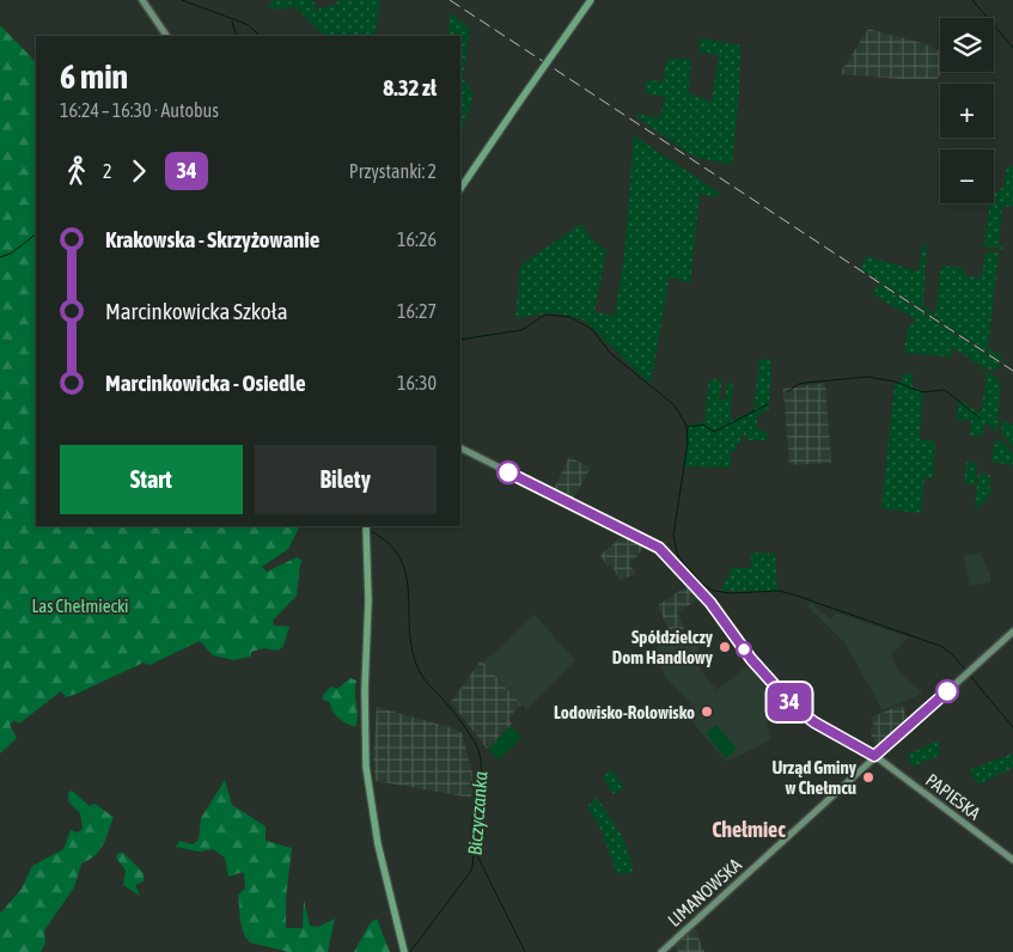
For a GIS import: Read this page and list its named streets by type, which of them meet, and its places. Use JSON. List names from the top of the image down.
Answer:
{
  "streets": {
    "street": ["PAPIESKA", "LIMANOWSKA"]
  },
  "crossings": [
    ["PAPIESKA", "LIMANOWSKA"]
  ],
  "districts": ["Chełmiec"],
  "water": ["Biczyczanka"],
  "parks": ["Las Chełmiecki"],
  "places": ["Spółdzielczy Dom Handlowy", "Lodowisko-Rolowisko", "Urząd Gminy w Chełmcu"],
  "lines": ["bus line 34"],
  "page": {
    "on_map": "34",
    "map_buttons": ["+", "−"],
    "heading": ["6 min", "16:24 – 16:30 · Autobus", "8.32 zł"],
    "legs": ["2", "34", "Przystanki: 2"],
    "list": [
      {
        "name": "Krakowska - Skrzyżowanie",
        "value": "16:26"
      },
      {
        "name": "Marcinkowicka Szkoła",
        "value": "16:27"
      },
      {
        "name": "Marcinkowicka - Osiedle",
        "value": "16:30"
      }
    ],
    "buttons": ["Start", "Bilety"]
  }
}
